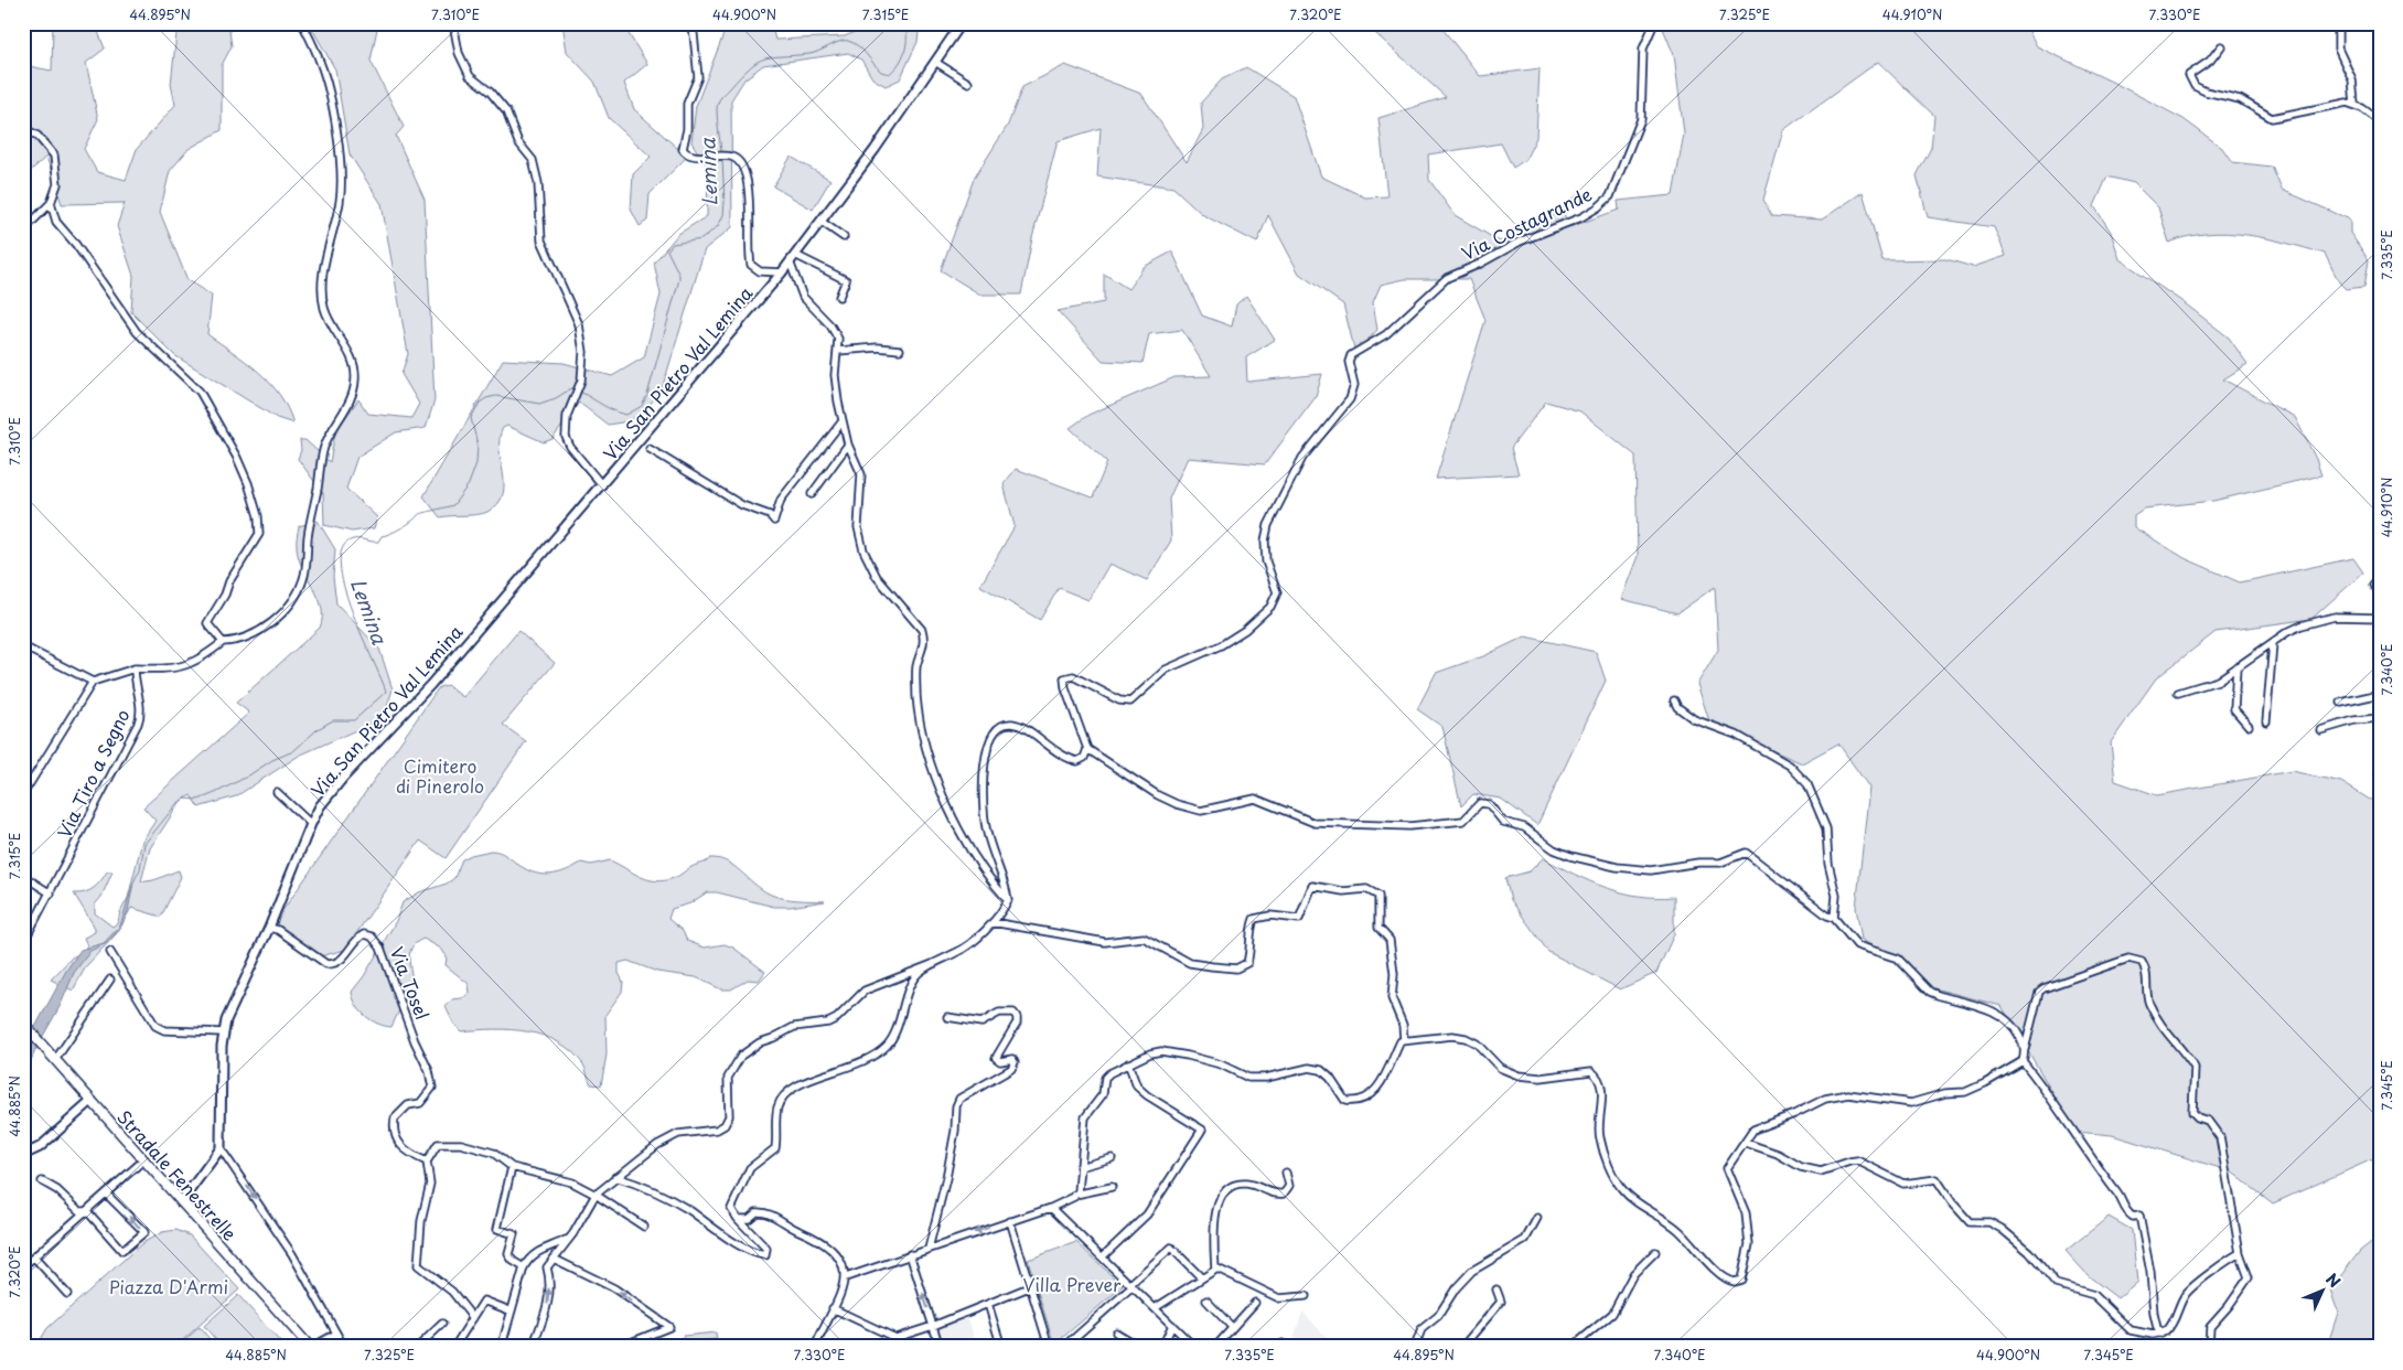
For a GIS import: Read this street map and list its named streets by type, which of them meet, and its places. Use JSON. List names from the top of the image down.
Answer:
{
  "streets": {
    "main road": ["Stradale Fenestrelle"],
    "street": [
      "Via Costagrande",
      "Via San Pietro Val Lemina",
      "Via Tiro a Segno",
      "Via Tosel"
    ]
  },
  "crossings": [
    ["Via San Pietro Val Lemina", "Via Tosel"]
  ],
  "water": ["Lemina"],
  "parks": ["Cimitero di Pinerolo", "Villa Prever", "Piazza D'Armi"],
  "north": "top right",
  "coordinates": [
    "44.895°N",
    "7.310°E",
    "44.900°N",
    "7.315°E",
    "7.320°E",
    "7.325°E",
    "44.910°N",
    "7.330°E",
    "7.335°E",
    "7.340°E",
    "7.345°E",
    "44.885°N"
  ]
}
